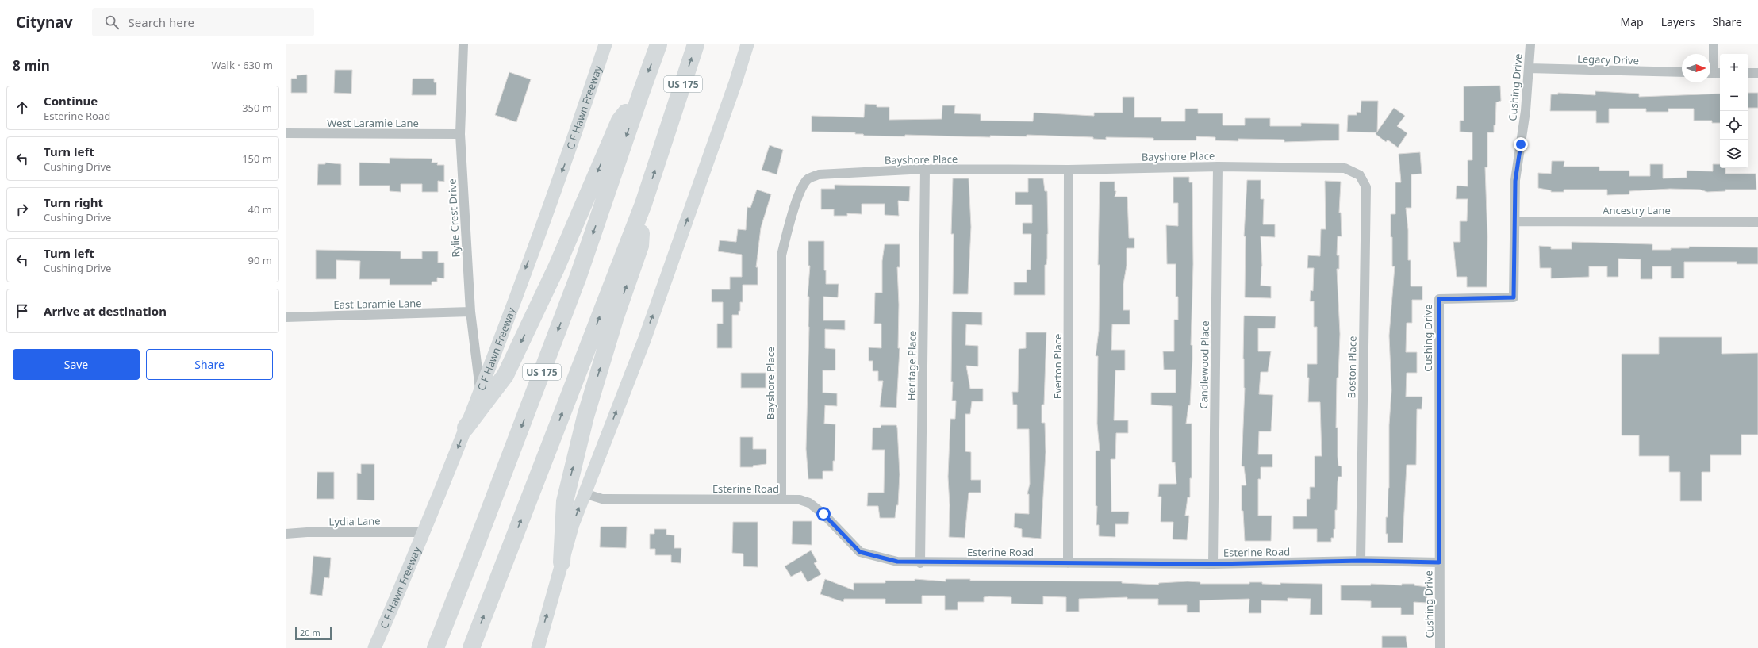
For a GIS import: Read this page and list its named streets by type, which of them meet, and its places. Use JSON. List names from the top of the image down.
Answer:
{
  "streets": {
    "highway": ["US 175"],
    "main road": ["C F Hawn Freeway"],
    "street": [
      "Legacy Drive",
      "Cushing Drive",
      "West Laramie Lane",
      "Bayshore Place",
      "Ancestry Lane",
      "Rylie Crest Drive",
      "East Laramie Lane",
      "Candlewood Place",
      "Heritage Place",
      "Everton Place",
      "Boston Place",
      "Esterine Road",
      "Lydia Lane"
    ]
  },
  "crossings": [
    ["Legacy Drive", "Cushing Drive"],
    ["Cushing Drive", "Ancestry Lane"],
    ["Cushing Drive", "Esterine Road"],
    ["C F Hawn Freeway", "Rylie Crest Drive"],
    ["C F Hawn Freeway", "Lydia Lane"],
    ["West Laramie Lane", "Rylie Crest Drive"],
    ["Bayshore Place", "Candlewood Place"],
    ["Bayshore Place", "Heritage Place"],
    ["Bayshore Place", "Everton Place"],
    ["Bayshore Place", "Boston Place"],
    ["Bayshore Place", "Esterine Road"],
    ["Rylie Crest Drive", "East Laramie Lane"],
    ["Candlewood Place", "Esterine Road"],
    ["Heritage Place", "Esterine Road"],
    ["Everton Place", "Esterine Road"],
    ["Boston Place", "Esterine Road"]
  ],
  "one_way": ["C F Hawn Freeway"],
  "scale_bar": "20 m",
  "north": "right",
  "page": {
    "header": "Citynav",
    "search": "Search here",
    "nav": ["Map", "Layers", "Share"],
    "heading": ["8 min", "Walk · 630 m"],
    "map_buttons": ["+", "−"],
    "list": [
      ["Continue", "Esterine Road", "350 m"],
      ["Turn left", "Cushing Drive", "150 m"],
      ["Turn right", "Cushing Drive", "40 m"],
      ["Turn left", "Cushing Drive", "90 m"],
      "Arrive at destination"
    ],
    "buttons": ["Save", "Share"],
    "scale": "20 m"
  }
}
